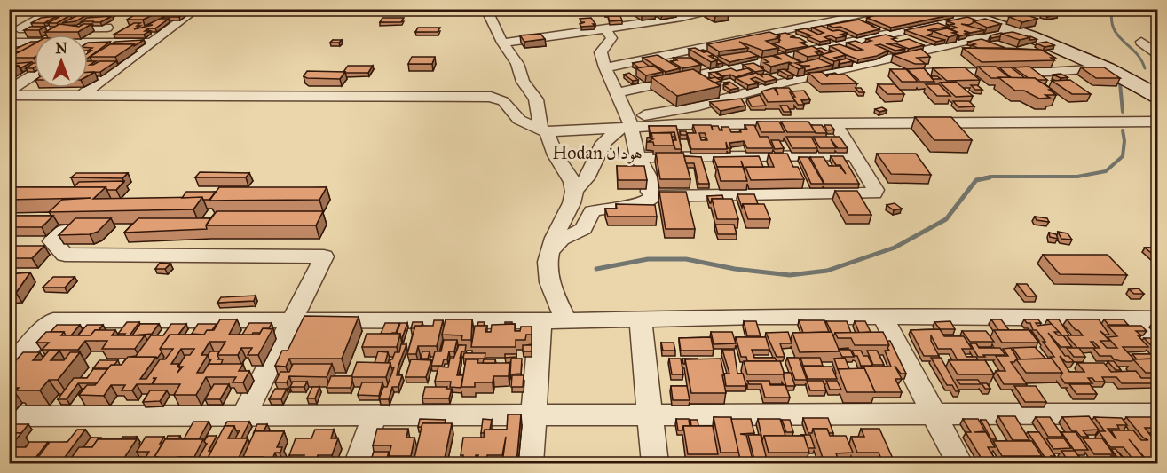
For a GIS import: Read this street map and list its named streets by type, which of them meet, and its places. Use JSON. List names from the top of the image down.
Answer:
{
  "districts": ["Hodan هودان"],
  "north": "top"
}
